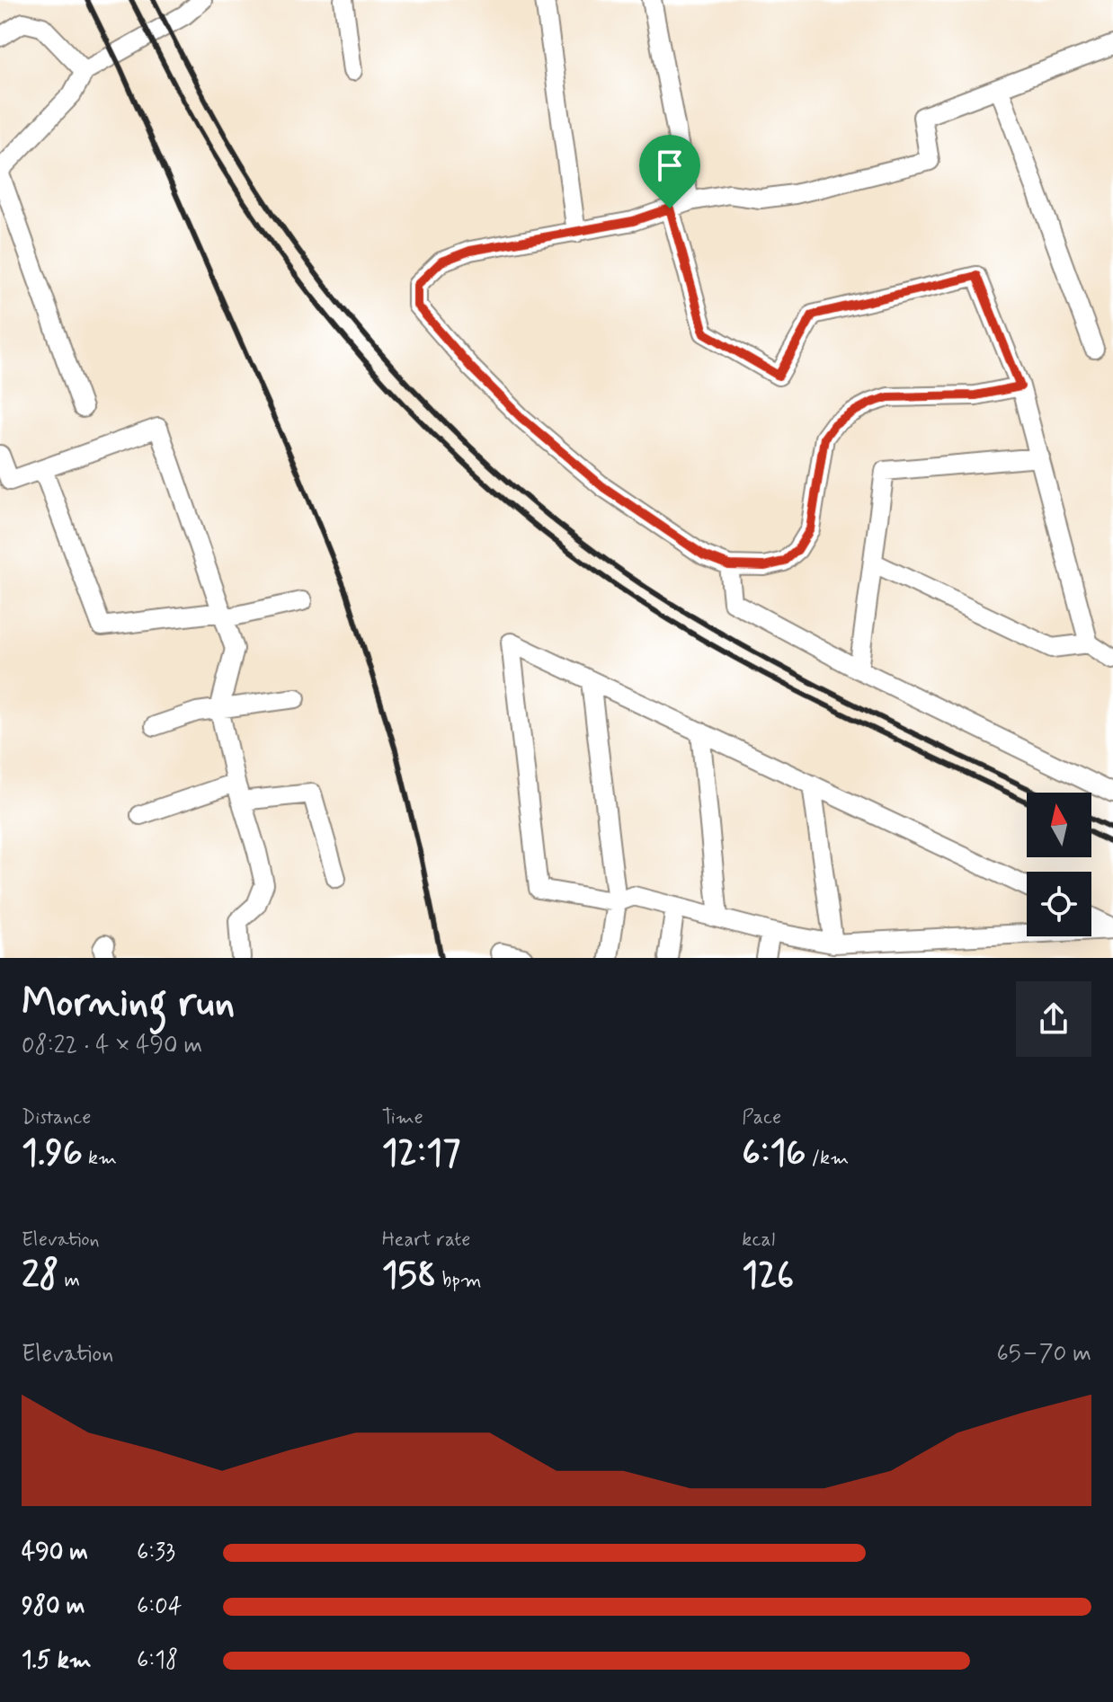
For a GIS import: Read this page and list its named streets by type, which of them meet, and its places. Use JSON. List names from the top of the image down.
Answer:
{
  "north": "top",
  "page": {
    "heading": ["Morning run", "08:22 · 4 × 490 m"],
    "stats": [
      ["Distance", "1.96 km"],
      ["Time", "12:17"],
      ["Pace", "6:16 /km"],
      ["Elevation", "28 m"],
      ["Heart rate", "158 bpm"],
      ["kcal", "126"]
    ],
    "chart": ["Elevation", "65–70 m"],
    "list": [
      {
        "name": "490 m",
        "note": "6:33"
      },
      {
        "name": "980 m",
        "note": "6:04"
      },
      {
        "name": "1.5 km",
        "note": "6:18"
      }
    ]
  }
}
